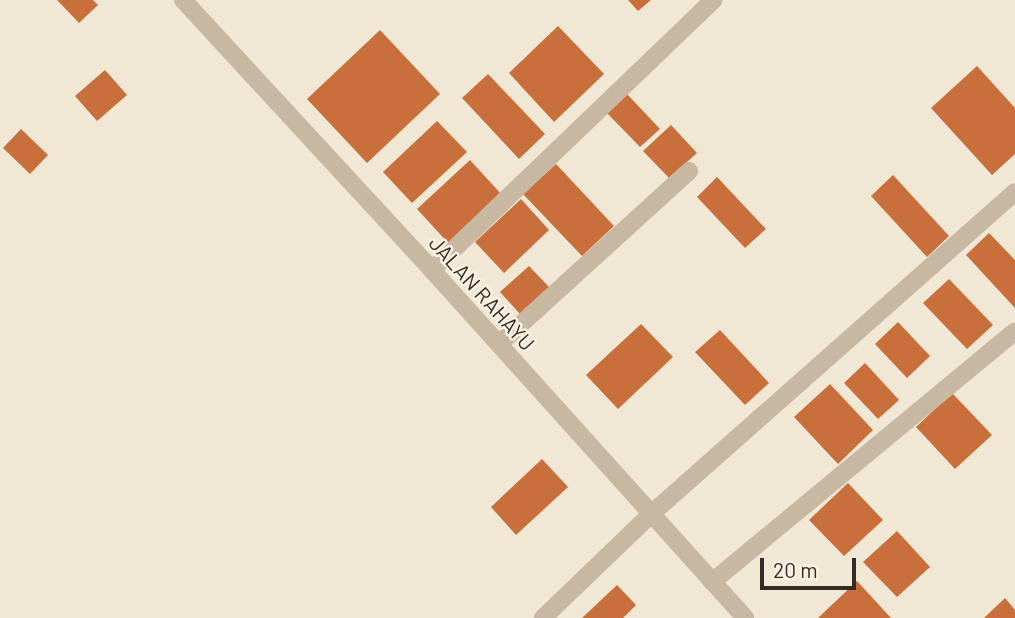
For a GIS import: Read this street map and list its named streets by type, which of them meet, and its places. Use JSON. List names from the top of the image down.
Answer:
{
  "streets": {
    "street": ["JALAN RAHAYU"]
  },
  "scale_bar": "20 m"
}
